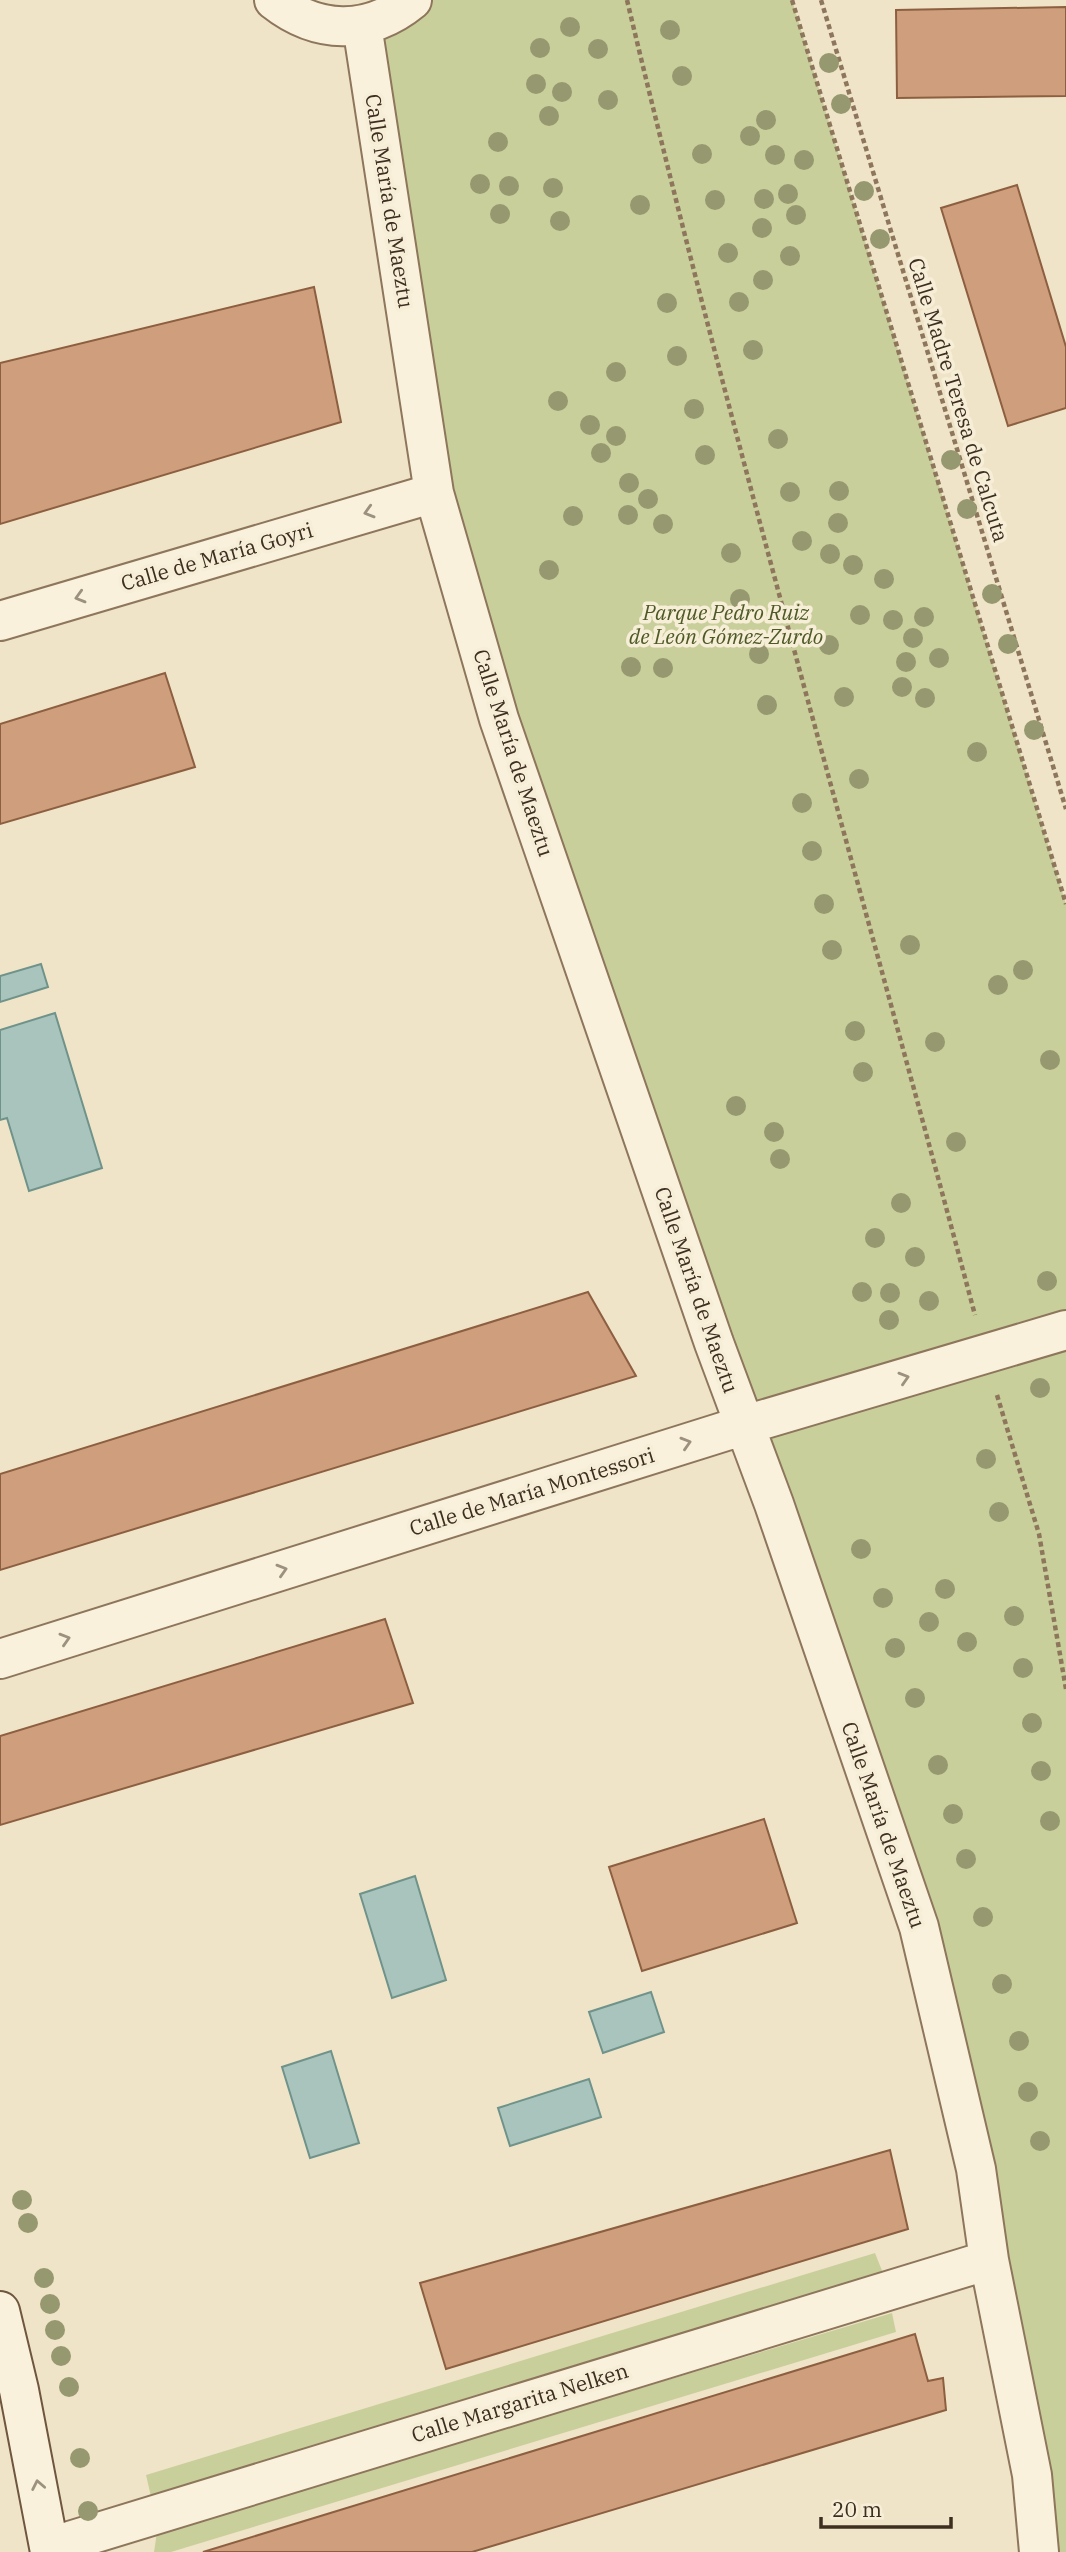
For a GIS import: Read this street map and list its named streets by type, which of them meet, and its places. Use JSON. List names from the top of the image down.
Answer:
{
  "streets": {
    "street": [
      "Calle María de Maeztu",
      "Calle de María Goyri",
      "Calle de María Montessori",
      "Calle Margarita Nelken"
    ],
    "path": ["Calle Madre Teresa de Calcuta"]
  },
  "crossings": [
    ["Calle María de Maeztu", "Calle de María Goyri"],
    ["Calle María de Maeztu", "Calle de María Montessori"],
    ["Calle María de Maeztu", "Calle Margarita Nelken"]
  ],
  "one_way": ["Calle de María Goyri", "Calle de María Montessori"],
  "parks": ["Parque Pedro Ruiz de León Gómez-Zurdo"],
  "scale_bar": "20 m"
}
